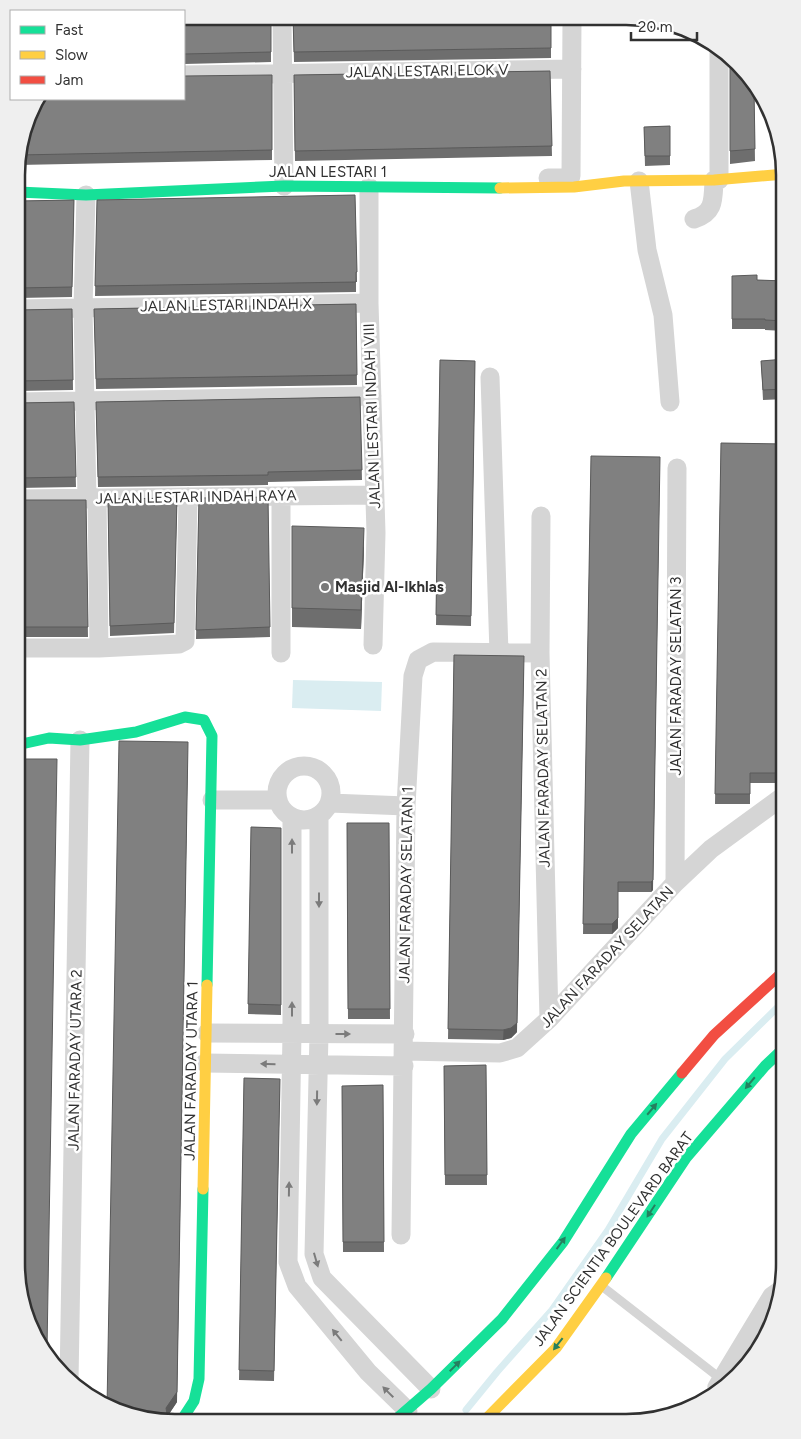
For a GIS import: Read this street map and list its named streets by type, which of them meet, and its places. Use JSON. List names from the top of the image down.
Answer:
{
  "streets": {
    "street": [
      "JALAN LESTARI ELOK V",
      "JALAN LESTARI 1",
      "JALAN LESTARI INDAH X",
      "JALAN LESTARI INDAH VIII",
      "JALAN LESTARI INDAH RAYA",
      "JALAN FARADAY SELATAN 3",
      "JALAN FARADAY SELATAN 2",
      "JALAN FARADAY SELATAN 1",
      "JALAN FARADAY SELATAN",
      "JALAN FARADAY UTARA 2",
      "JALAN FARADAY UTARA 1",
      "JALAN SCIENTIA BOULEVARD BARAT"
    ]
  },
  "crossings": [
    ["JALAN LESTARI 1", "JALAN LESTARI INDAH VIII"],
    ["JALAN LESTARI INDAH X", "JALAN LESTARI INDAH VIII"],
    ["JALAN LESTARI INDAH VIII", "JALAN LESTARI INDAH RAYA"],
    ["JALAN FARADAY SELATAN 3", "JALAN FARADAY SELATAN"],
    ["JALAN FARADAY SELATAN 2", "JALAN FARADAY SELATAN 1"],
    ["JALAN FARADAY SELATAN 2", "JALAN FARADAY SELATAN"],
    ["JALAN FARADAY SELATAN 1", "JALAN FARADAY SELATAN"],
    ["JALAN FARADAY UTARA 2", "JALAN FARADAY UTARA 1"]
  ],
  "places": ["Masjid Al-Ikhlas"],
  "legend": ["Fast", "Slow", "Jam"],
  "scale_bar": "20 m"
}
